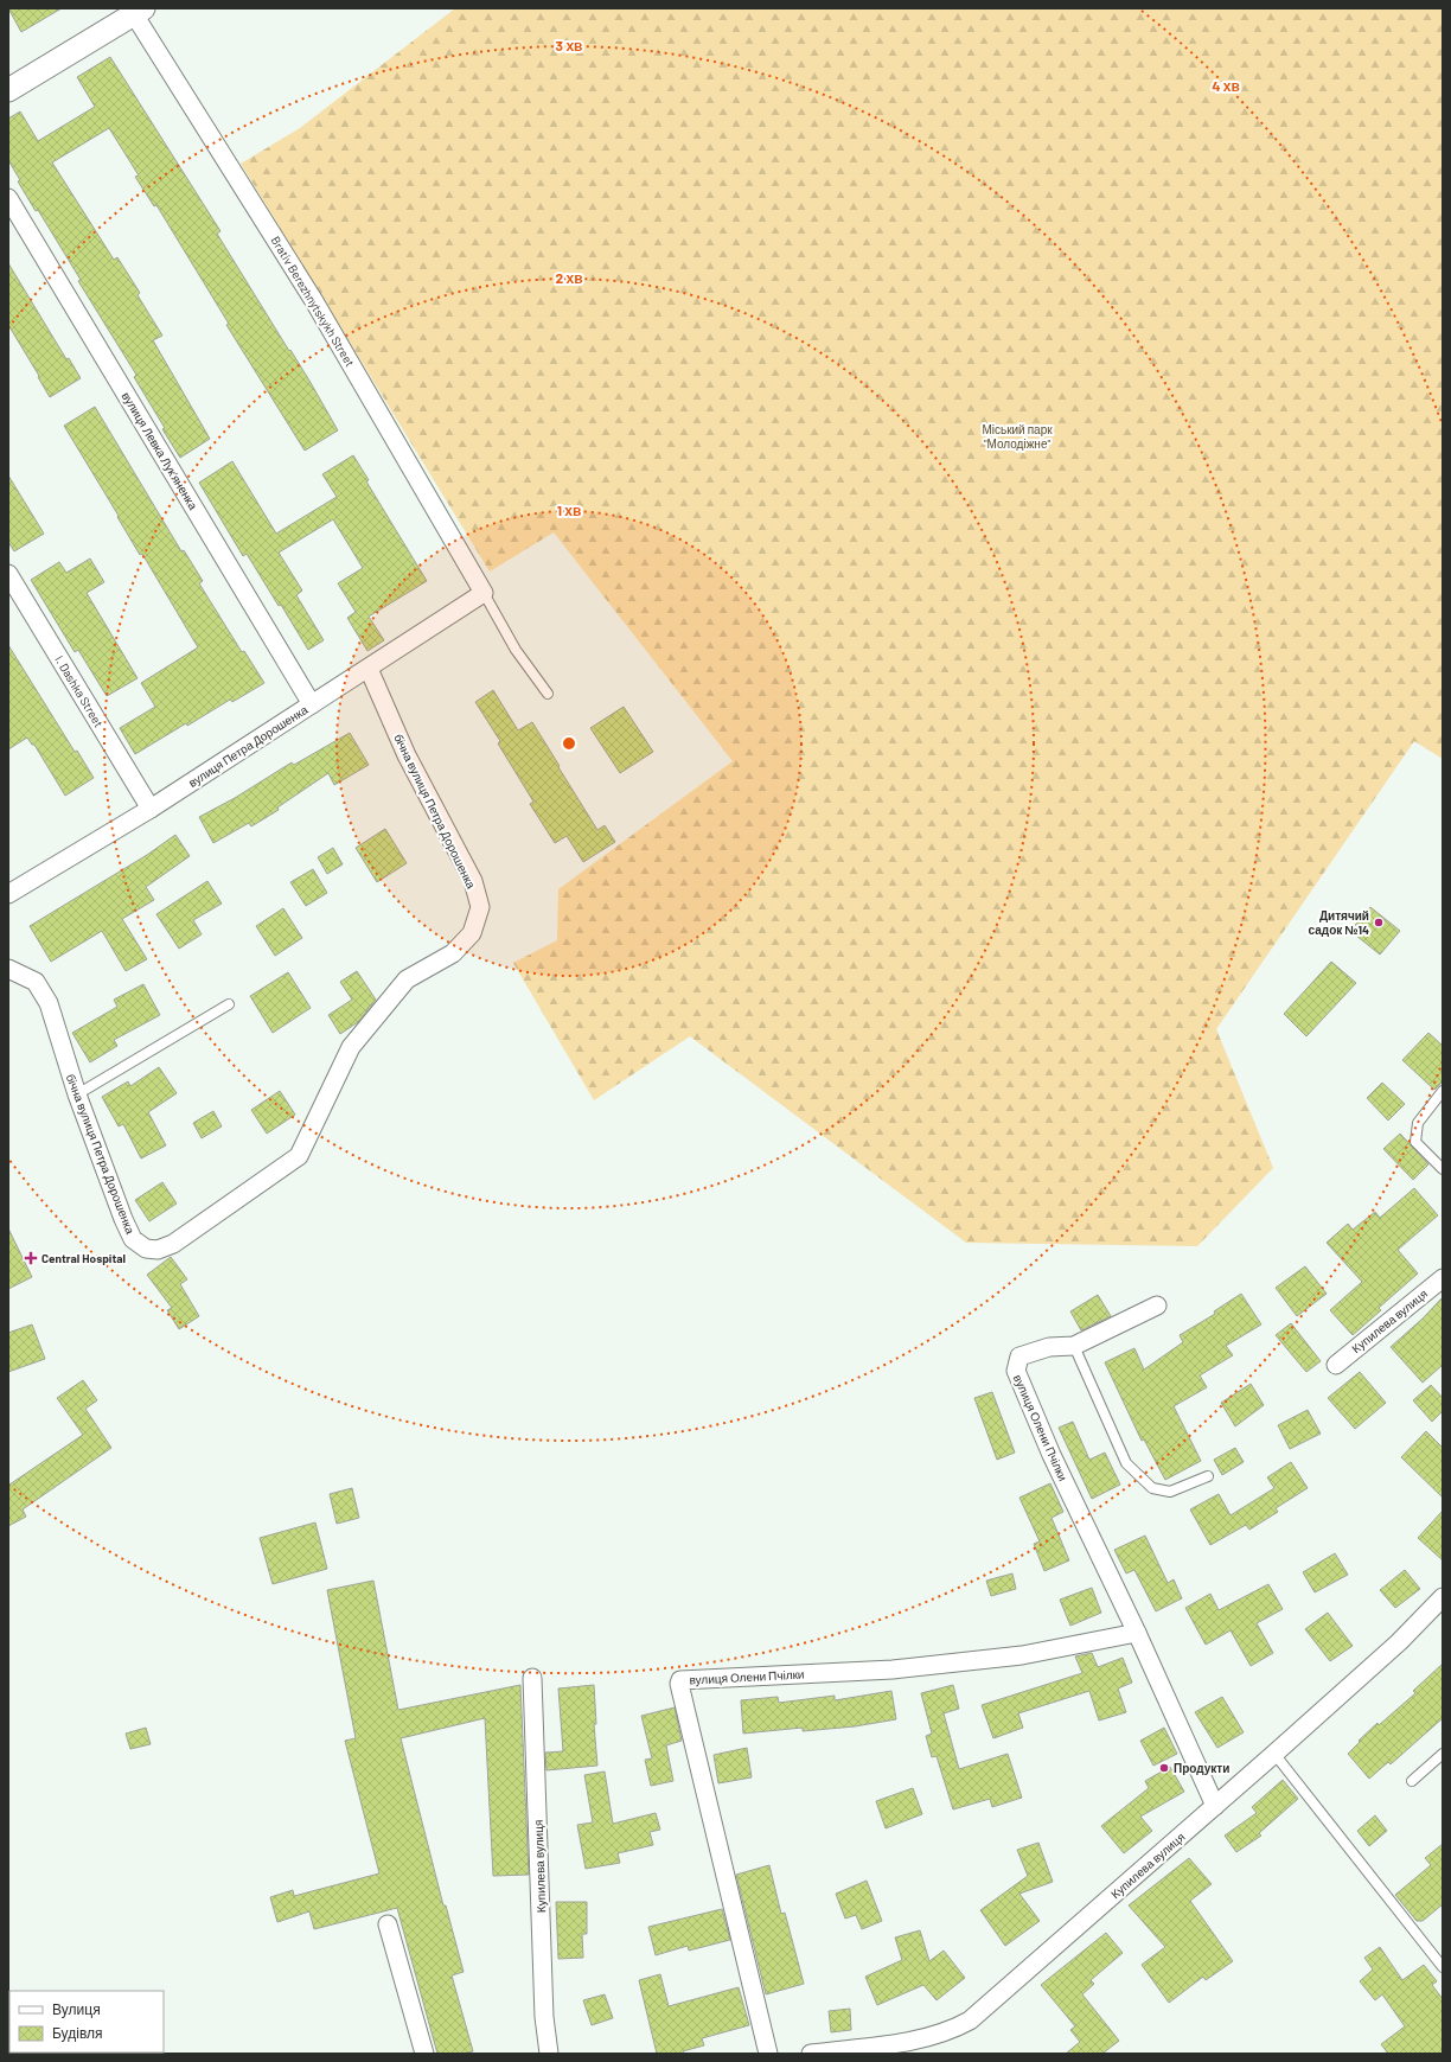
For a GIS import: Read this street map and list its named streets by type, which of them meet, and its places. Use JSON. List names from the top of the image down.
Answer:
{
  "streets": {
    "street": [
      "Brativ Berezhnytskykh Street",
      "вулиця Левка Лук'яненка",
      "I. Dashka Street",
      "вулиця Петра Дорошенка",
      "бічна вулиця Петра Дорошенка",
      "Купилева вулиця",
      "вулиця Олени Пчілки"
    ]
  },
  "crossings": [
    ["Brativ Berezhnytskykh Street", "вулиця Петра Дорошенка"],
    ["вулиця Левка Лук'яненка", "вулиця Петра Дорошенка"],
    ["I. Dashka Street", "вулиця Петра Дорошенка"],
    ["вулиця Петра Дорошенка", "бічна вулиця Петра Дорошенка"],
    ["Купилева вулиця", "вулиця Олени Пчілки"]
  ],
  "parks": ["Міський парк \"Молодіжне\""],
  "places": {
    "other": ["Дитячий садок №14", "Продукти"],
    "health": ["Central Hospital"]
  },
  "legend": ["Вулиця", "Будівля"],
  "rings": [
    "3 хв",
    "4 хв",
    "2 хв",
    "1 хв"
  ]
}
